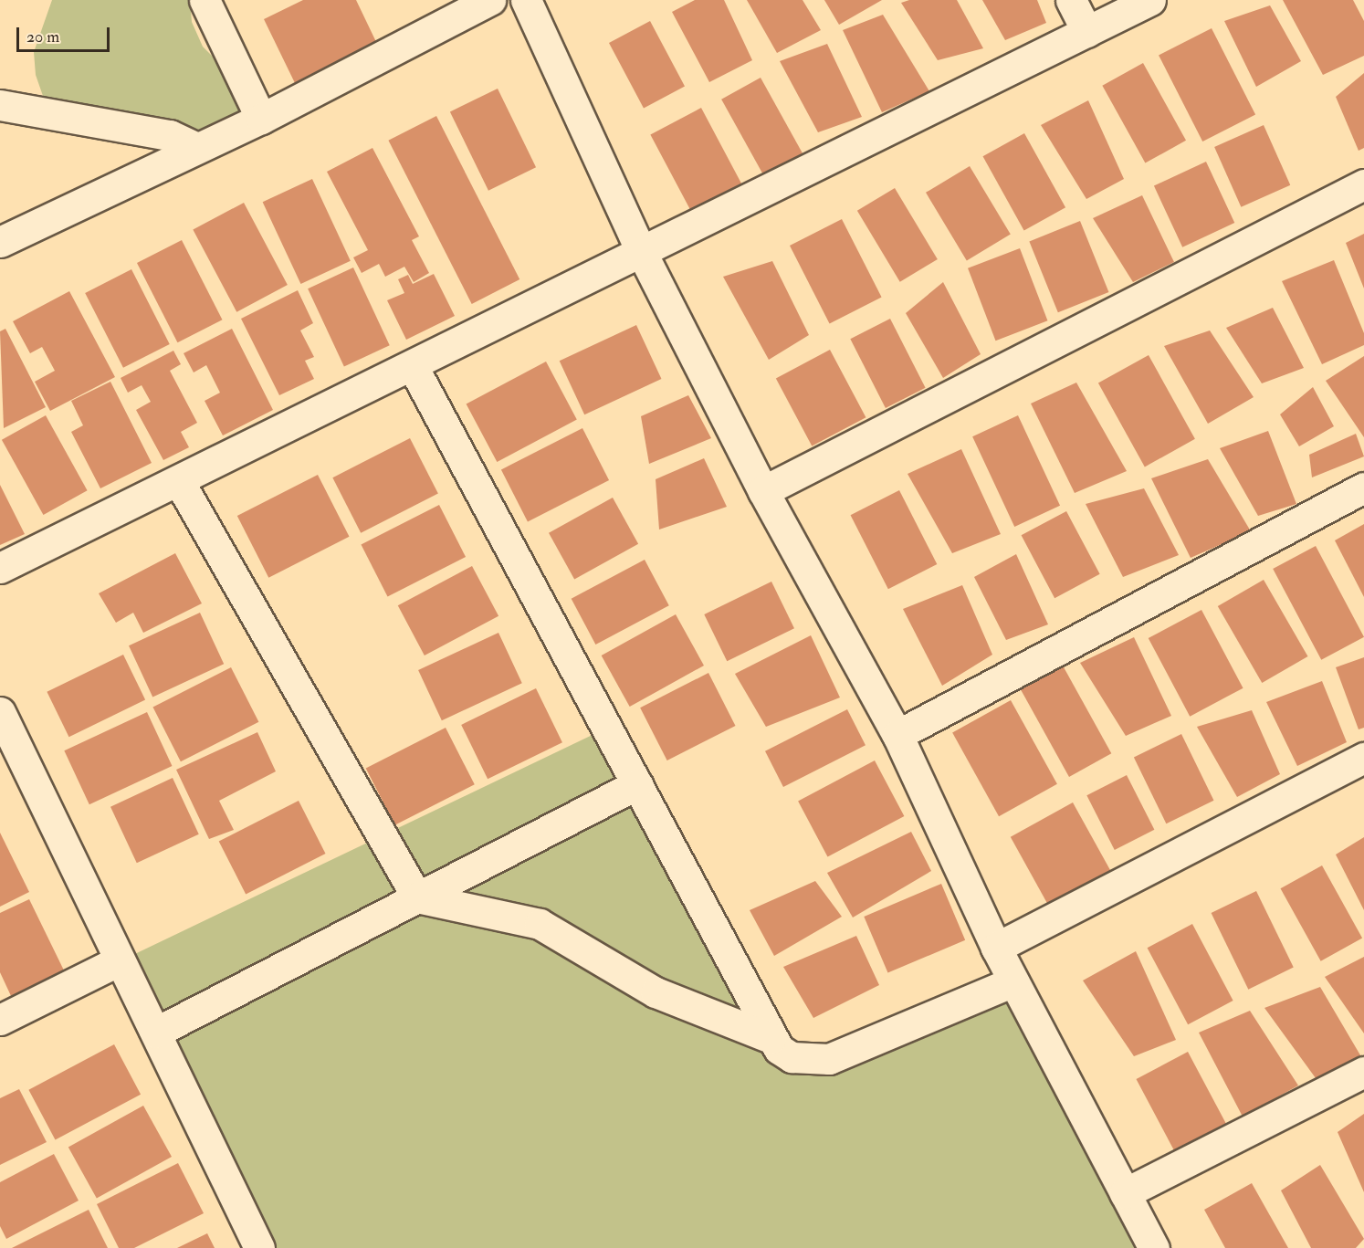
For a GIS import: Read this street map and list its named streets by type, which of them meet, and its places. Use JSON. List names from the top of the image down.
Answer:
{
  "scale_bar": "20 m"
}
